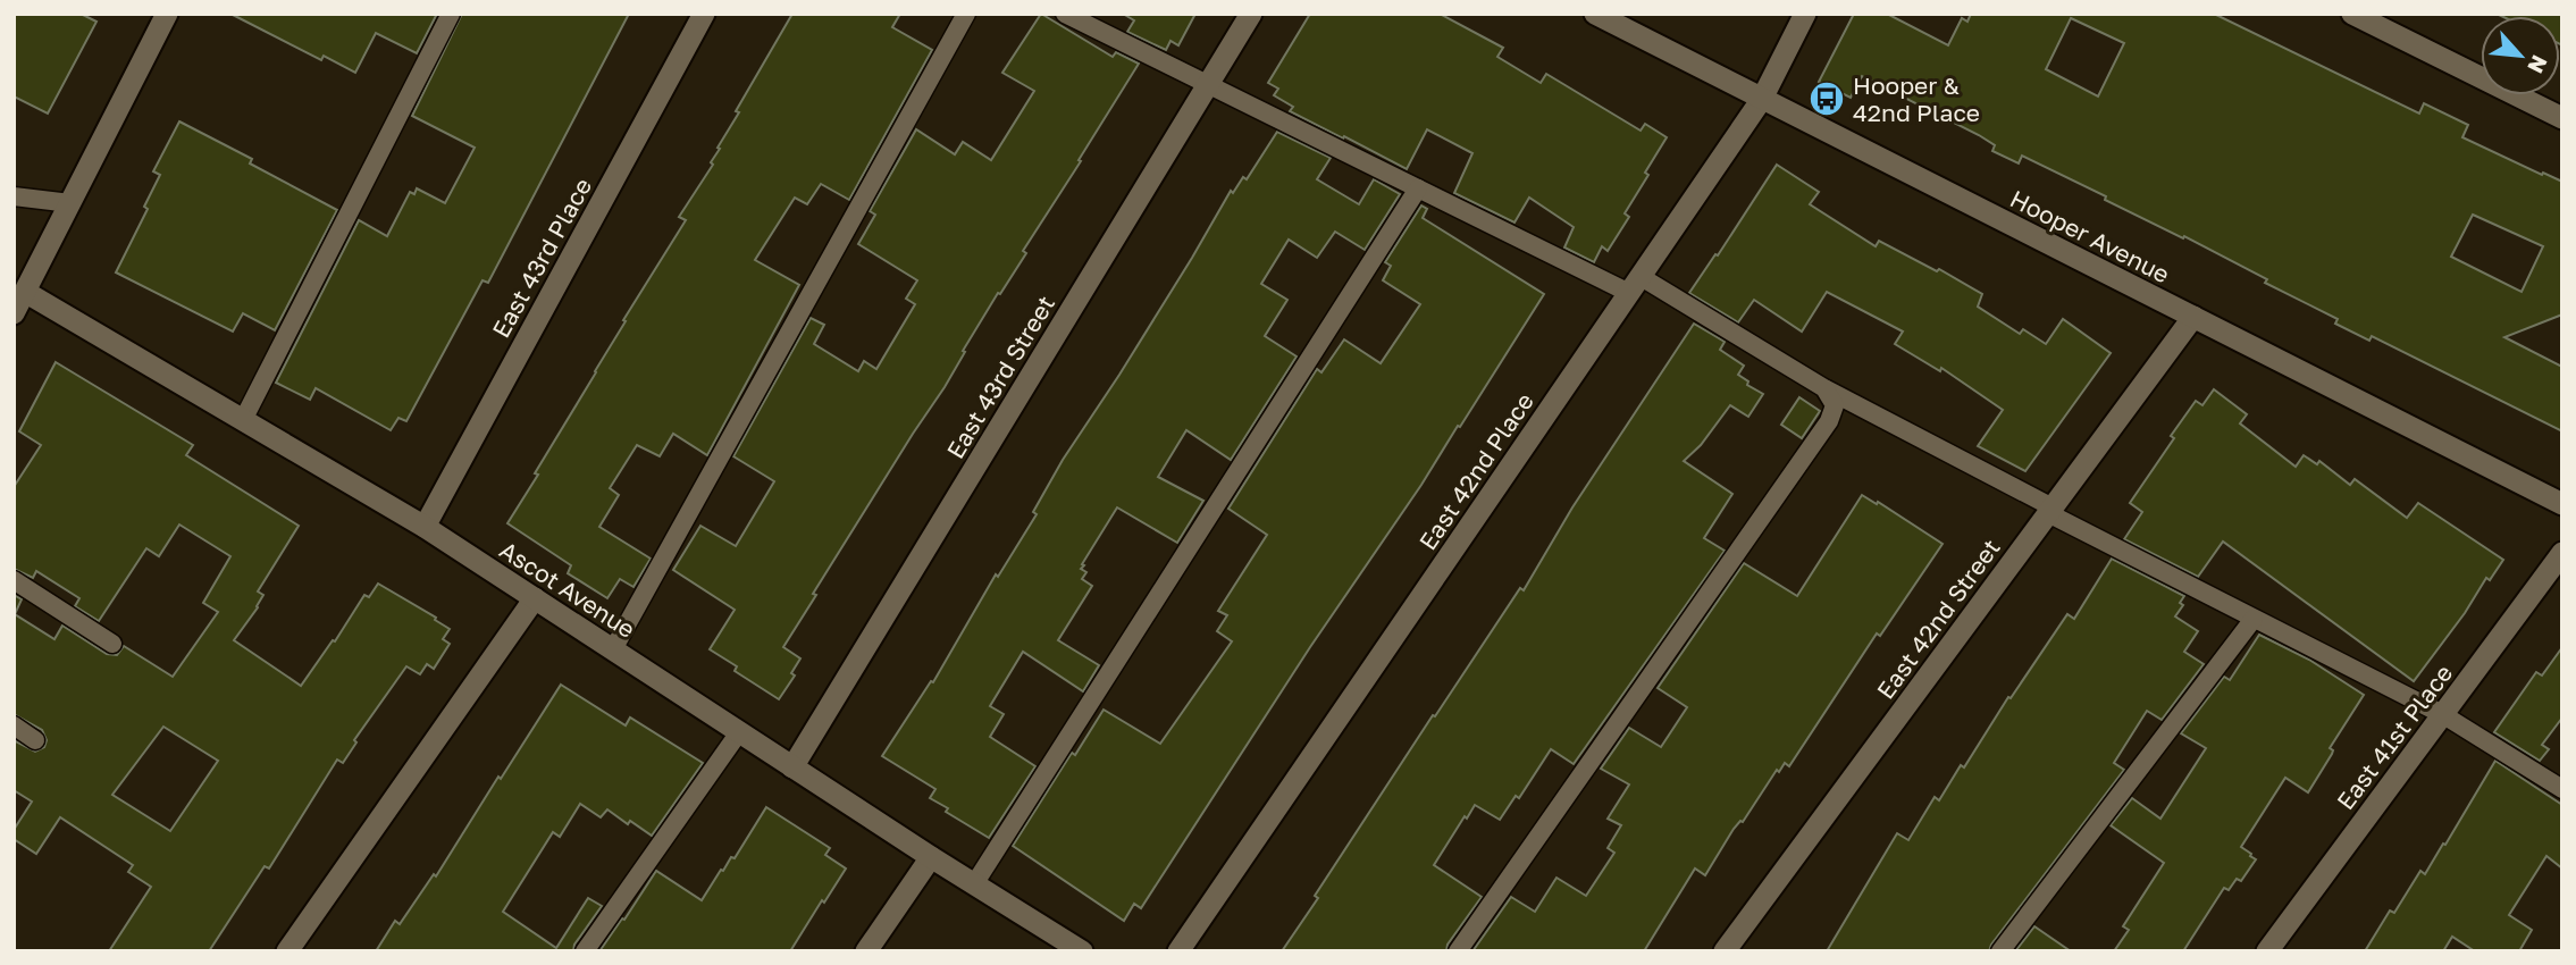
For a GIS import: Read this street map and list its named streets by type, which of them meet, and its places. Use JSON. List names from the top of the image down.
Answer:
{
  "streets": {
    "street": [
      "Hooper Avenue",
      "East 43rd Place",
      "East 43rd Street",
      "East 42nd Place",
      "Ascot Avenue",
      "East 42nd Street",
      "East 41st Place"
    ]
  },
  "crossings": [
    ["Hooper Avenue", "East 42nd Place"],
    ["Hooper Avenue", "East 42nd Street"],
    ["East 43rd Place", "Ascot Avenue"],
    ["East 43rd Street", "Ascot Avenue"]
  ],
  "places": {
    "bus stop": ["Hooper & 42nd Place"]
  },
  "north": "bottom right"
}
